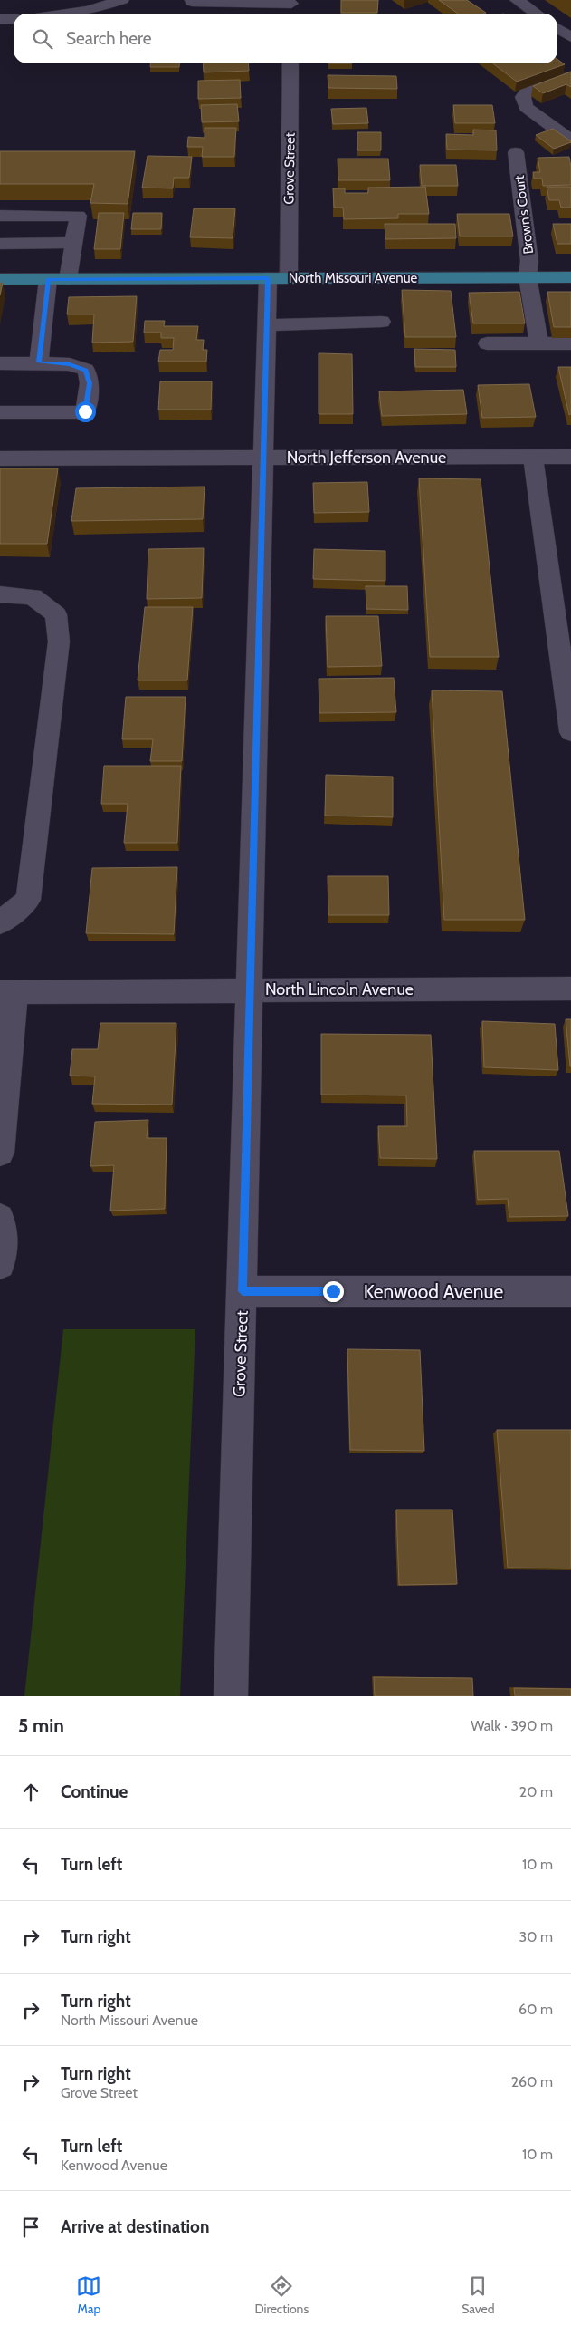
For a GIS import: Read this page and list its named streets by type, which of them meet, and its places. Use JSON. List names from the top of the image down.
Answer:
{
  "streets": {
    "main road": ["North Missouri Avenue"],
    "street": [
      "Grove Street",
      "Brown's Court",
      "North Jefferson Avenue",
      "North Lincoln Avenue",
      "Kenwood Avenue"
    ]
  },
  "crossings": [
    ["Grove Street", "North Missouri Avenue"],
    ["Grove Street", "North Jefferson Avenue"],
    ["Grove Street", "North Lincoln Avenue"],
    ["Grove Street", "Kenwood Avenue"],
    ["Brown's Court", "North Missouri Avenue"]
  ],
  "page": {
    "search": "Search here",
    "heading": ["5 min", "Walk · 390 m"],
    "list": [
      ["Continue", "20 m"],
      ["Turn left", "10 m"],
      ["Turn right", "30 m"],
      ["Turn right", "North Missouri Avenue", "60 m"],
      ["Turn right", "Grove Street", "260 m"],
      ["Turn left", "Kenwood Avenue", "10 m"],
      "Arrive at destination"
    ],
    "nav": ["Map", "Directions", "Saved"]
  }
}
